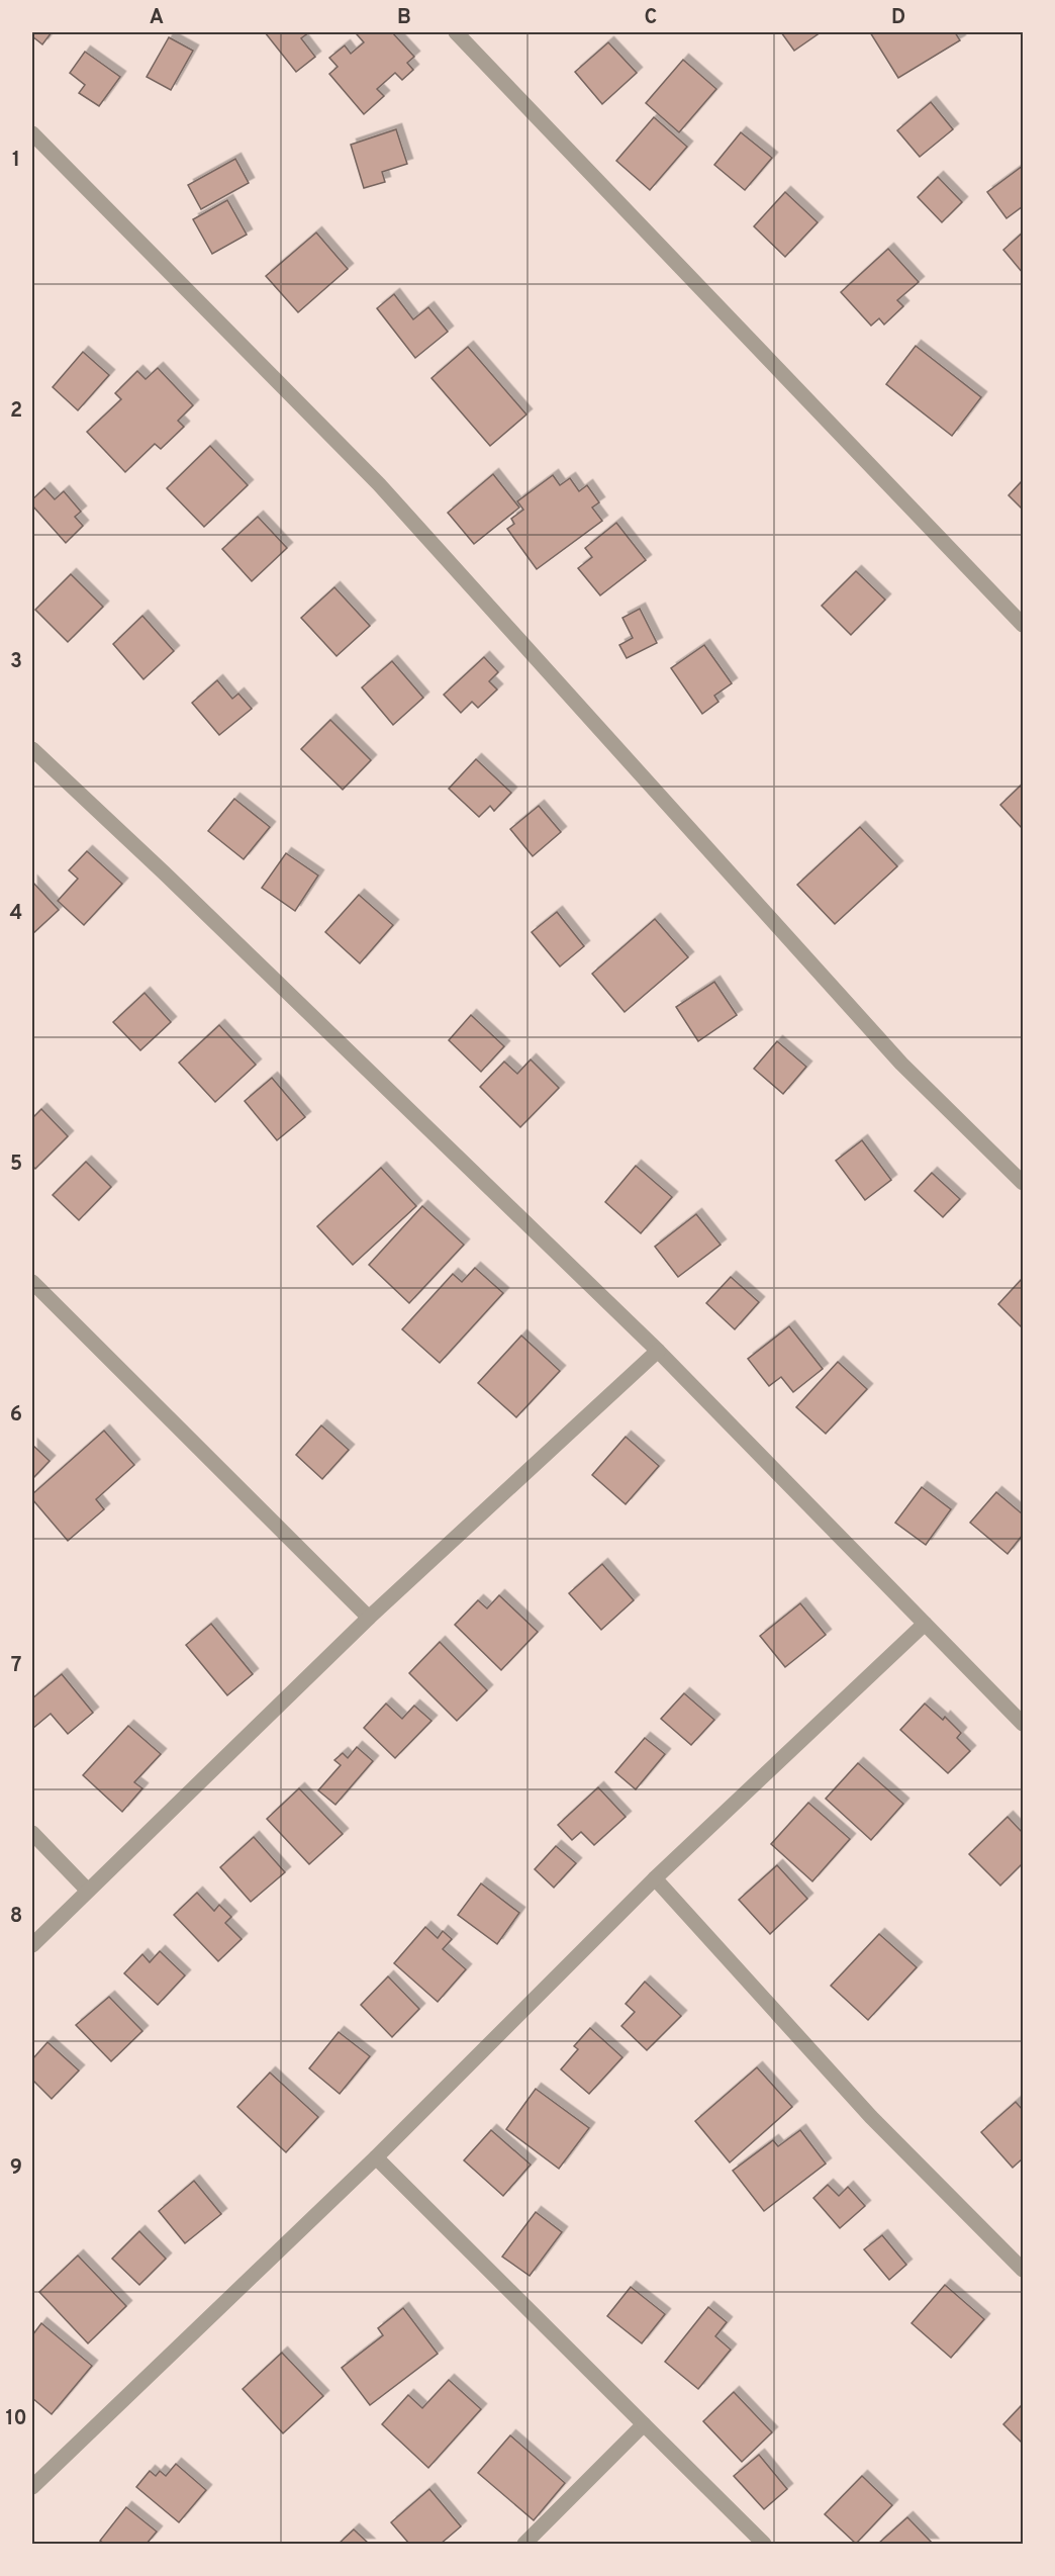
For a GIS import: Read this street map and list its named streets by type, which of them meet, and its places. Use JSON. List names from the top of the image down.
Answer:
{
  "grid": {
    "columns": [
      "A",
      "B",
      "C",
      "D"
    ],
    "rows": [
      "1",
      "2",
      "3",
      "4",
      "5",
      "6",
      "7",
      "8",
      "9",
      "10"
    ]
  }
}
